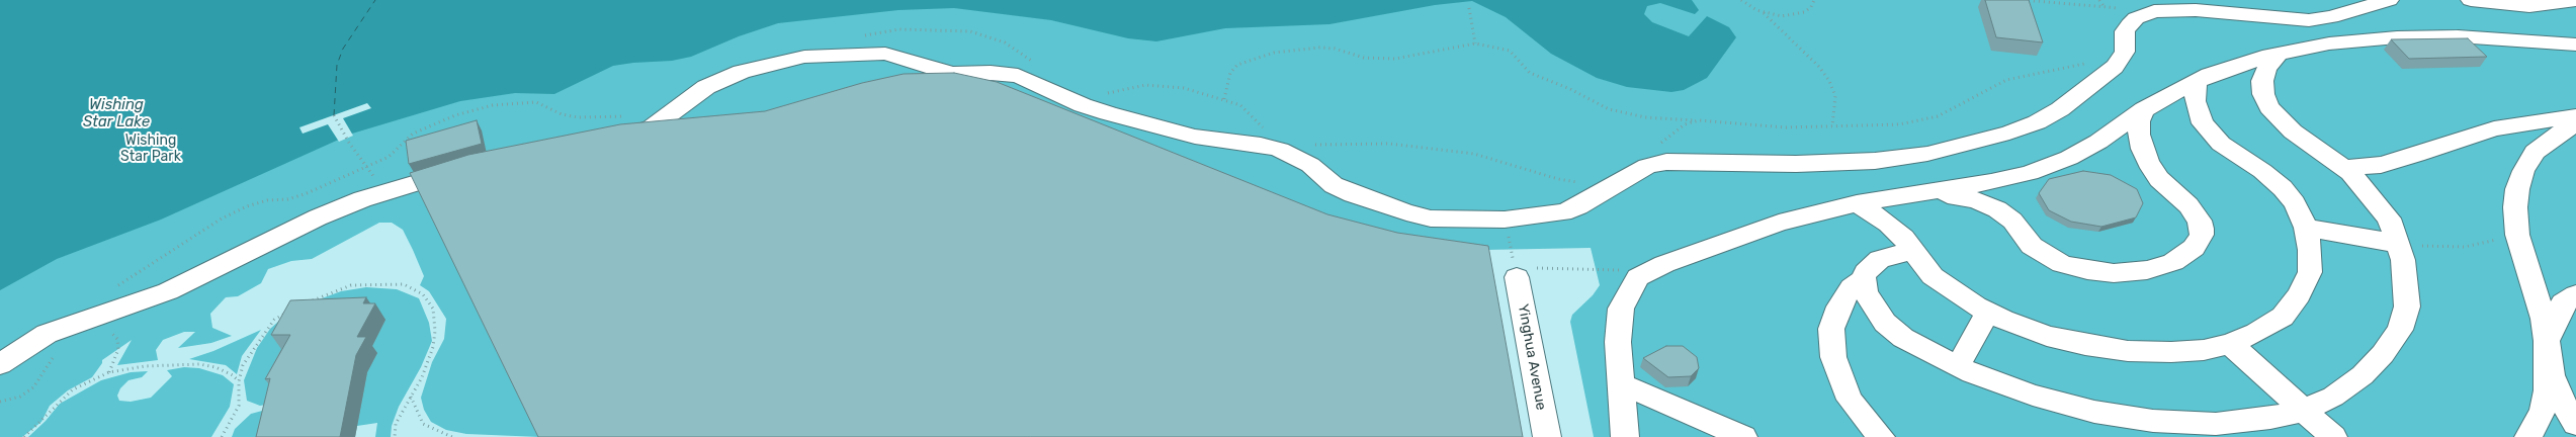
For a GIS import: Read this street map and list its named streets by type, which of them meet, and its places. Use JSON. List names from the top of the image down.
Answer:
{
  "streets": {
    "lane": ["Yinghua Avenue"]
  },
  "water": ["Wishing Star Lake"],
  "parks": ["Wishing Star Park"]
}
